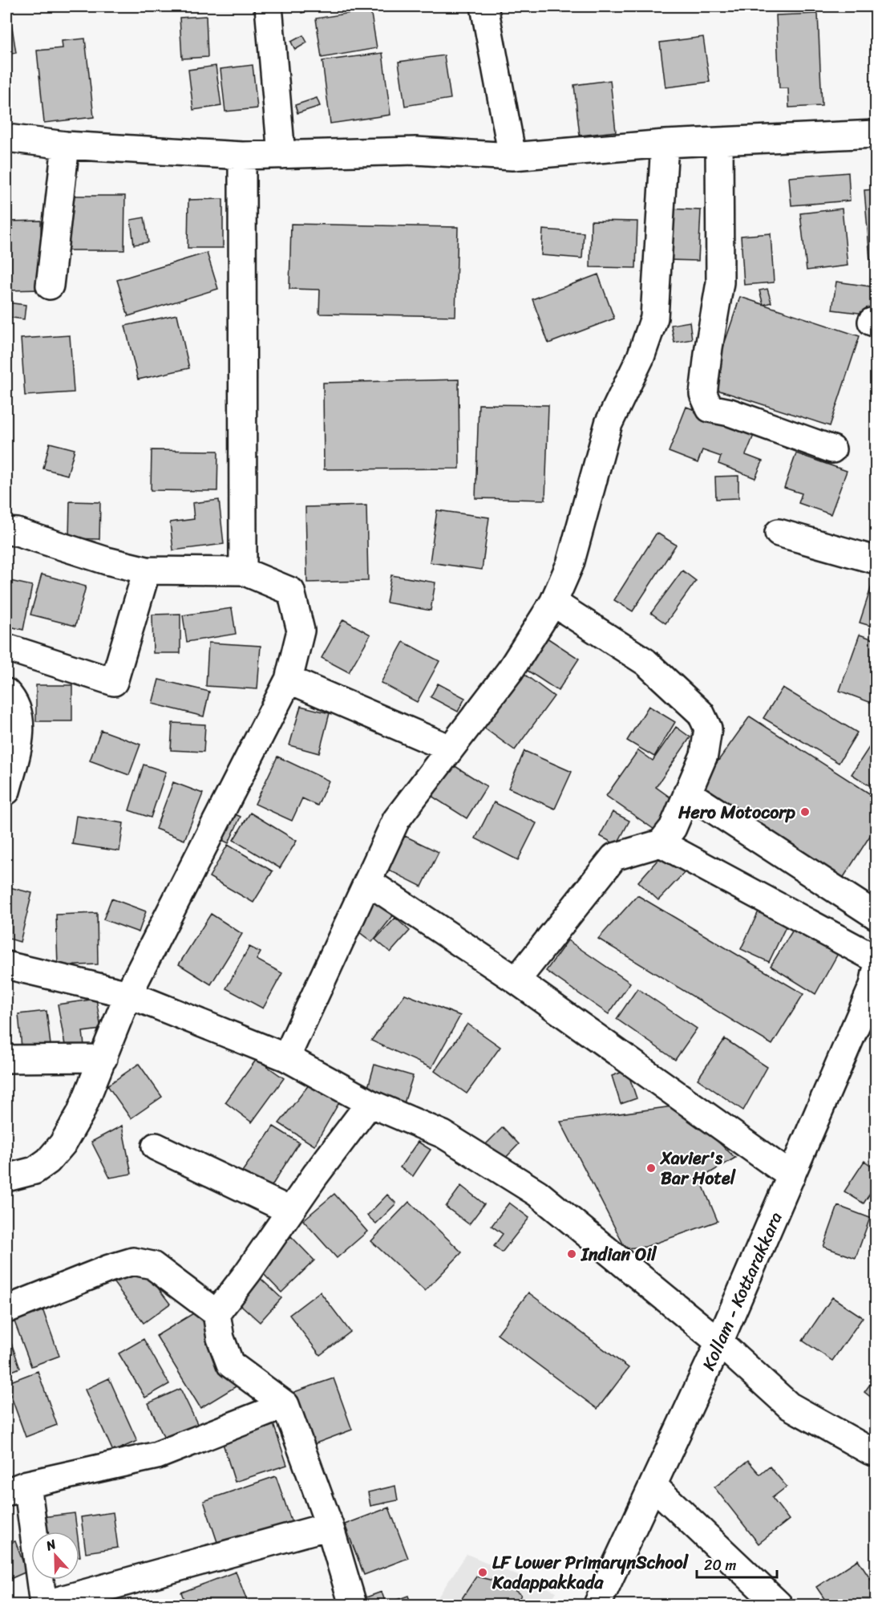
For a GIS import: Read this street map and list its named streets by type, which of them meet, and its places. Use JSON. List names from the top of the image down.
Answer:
{
  "streets": {
    "street": ["Kollam - Kottarakkara"]
  },
  "places": [
    "Hero Motocorp",
    "Xavier's Bar Hotel",
    "Indian Oil",
    "LF Lower PrimarynSchool Kadappakkada"
  ],
  "scale_bar": "20 m",
  "north": "top"
}
